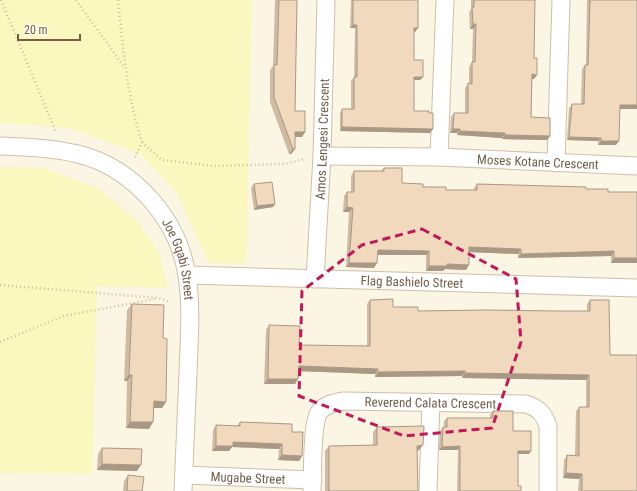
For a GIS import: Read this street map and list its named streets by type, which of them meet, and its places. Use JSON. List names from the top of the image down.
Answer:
{
  "streets": {
    "street": [
      "Amos Lengesi Crescent",
      "Moses Kotane Crescent",
      "Joe Gqabi Street",
      "Flag Bashielo Street",
      "Reverend Calata Crescent",
      "Mugabe Street"
    ]
  },
  "crossings": [
    ["Amos Lengesi Crescent", "Moses Kotane Crescent"],
    ["Amos Lengesi Crescent", "Flag Bashielo Street"],
    ["Joe Gqabi Street", "Flag Bashielo Street"],
    ["Joe Gqabi Street", "Mugabe Street"],
    ["Reverend Calata Crescent", "Mugabe Street"]
  ],
  "scale_bar": "20 m"
}
